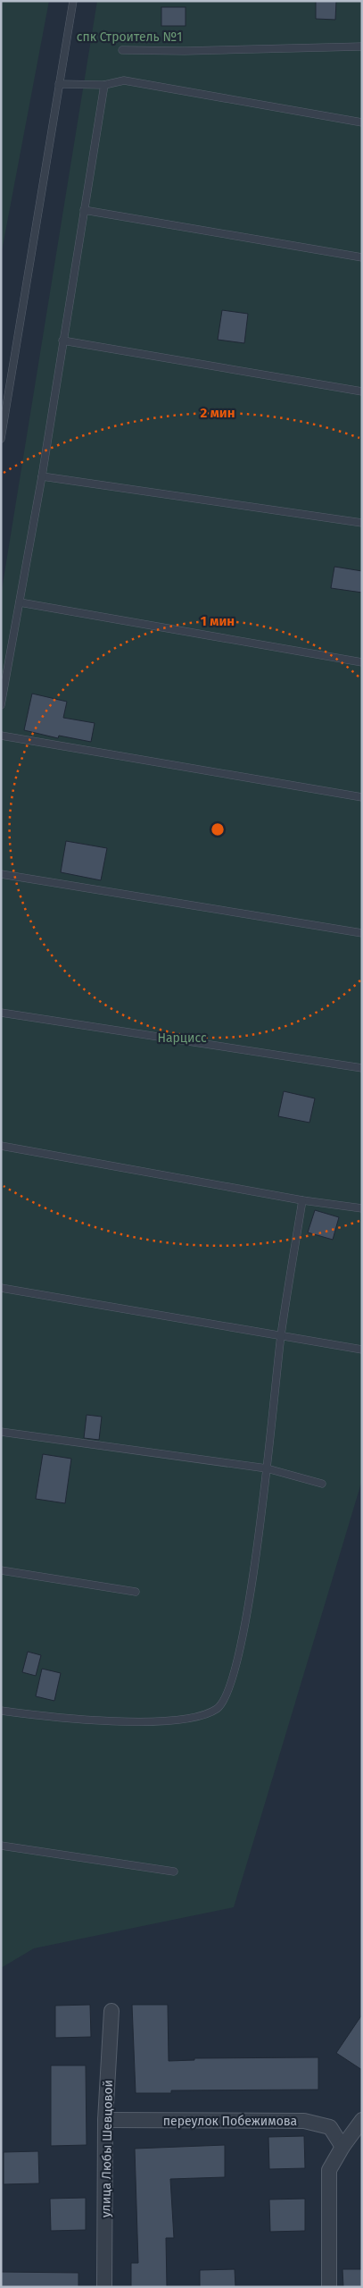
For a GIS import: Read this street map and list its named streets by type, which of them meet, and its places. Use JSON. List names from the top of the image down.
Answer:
{
  "streets": {
    "street": ["переулок Побежимова", "улица Любы Шевцовой"]
  },
  "crossings": [
    ["переулок Побежимова", "улица Любы Шевцовой"]
  ],
  "parks": ["спк Строитель №1", "Нарцисс"],
  "rings": ["2 мин", "1 мин"]
}
